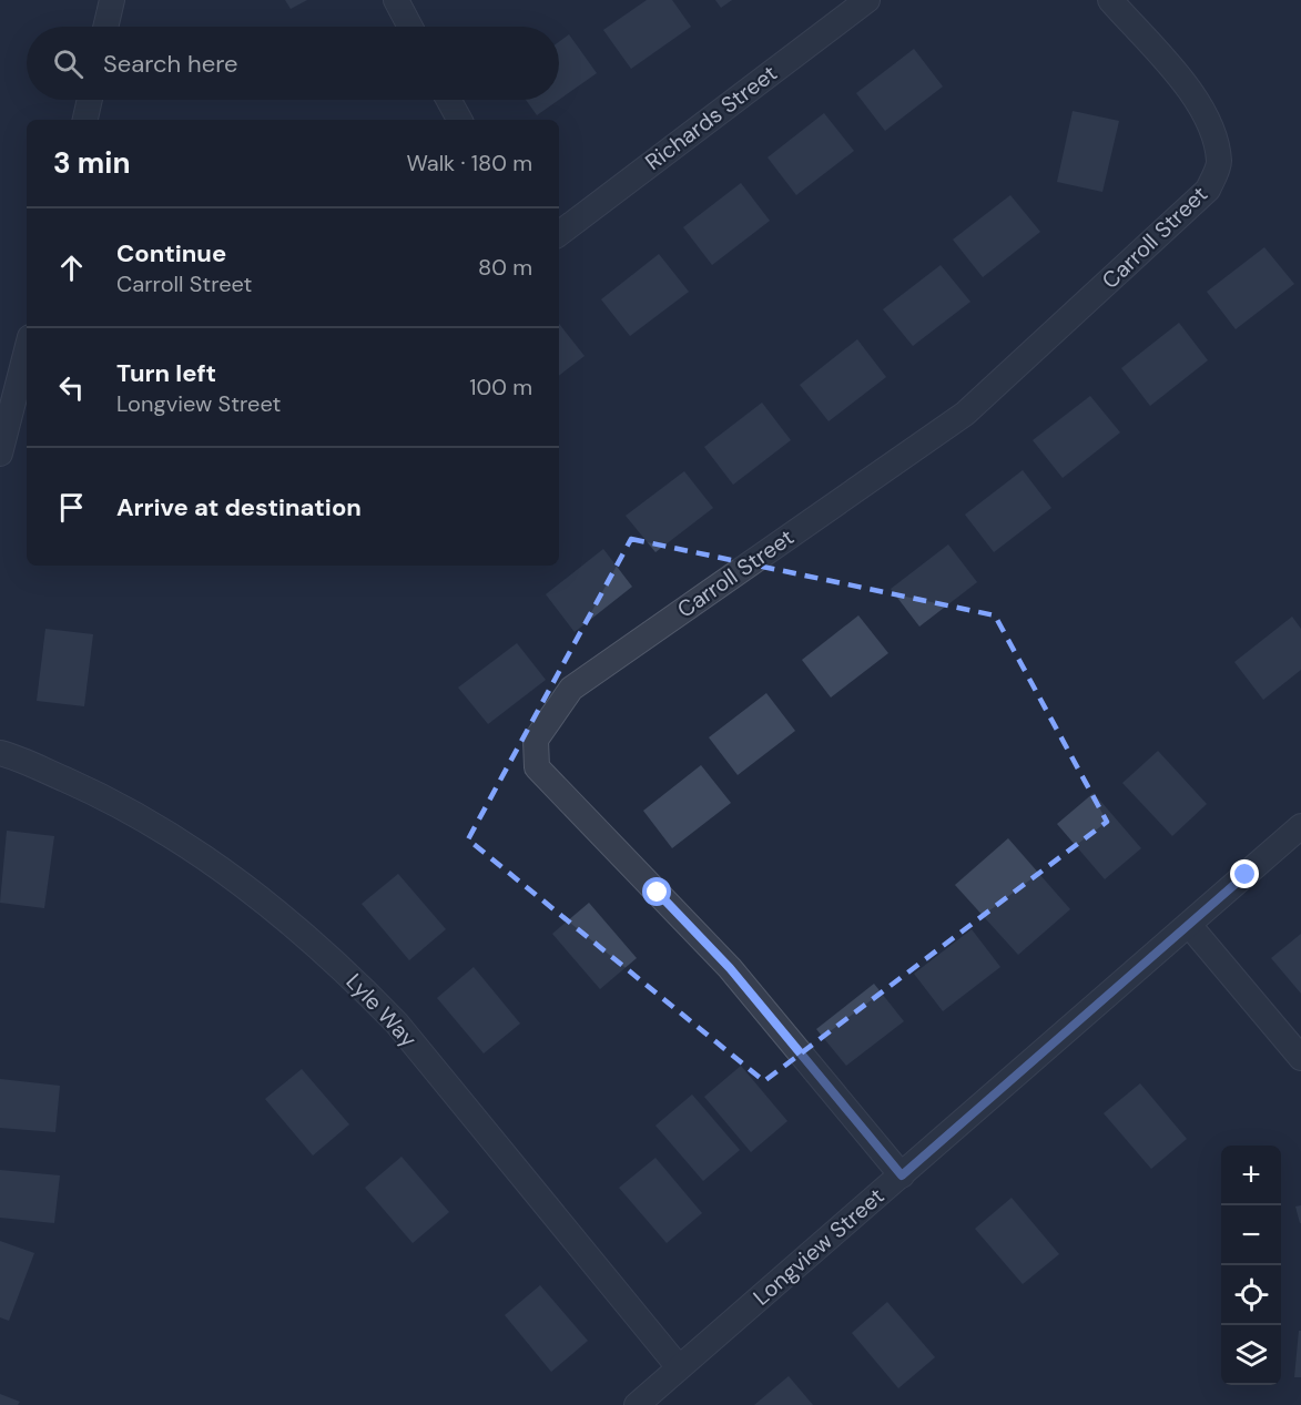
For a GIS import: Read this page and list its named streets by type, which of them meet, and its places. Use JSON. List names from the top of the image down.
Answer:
{
  "streets": {
    "street": [
      "Richards Street",
      "Carroll Street",
      "Lyle Way",
      "Longview Street"
    ]
  },
  "crossings": [
    ["Carroll Street", "Longview Street"],
    ["Lyle Way", "Longview Street"]
  ],
  "page": {
    "search": "Search here",
    "heading": ["3 min", "Walk · 180 m"],
    "list": [
      ["Continue", "Carroll Street", "80 m"],
      ["Turn left", "Longview Street", "100 m"],
      "Arrive at destination"
    ],
    "map_buttons": ["+", "−"]
  }
}
